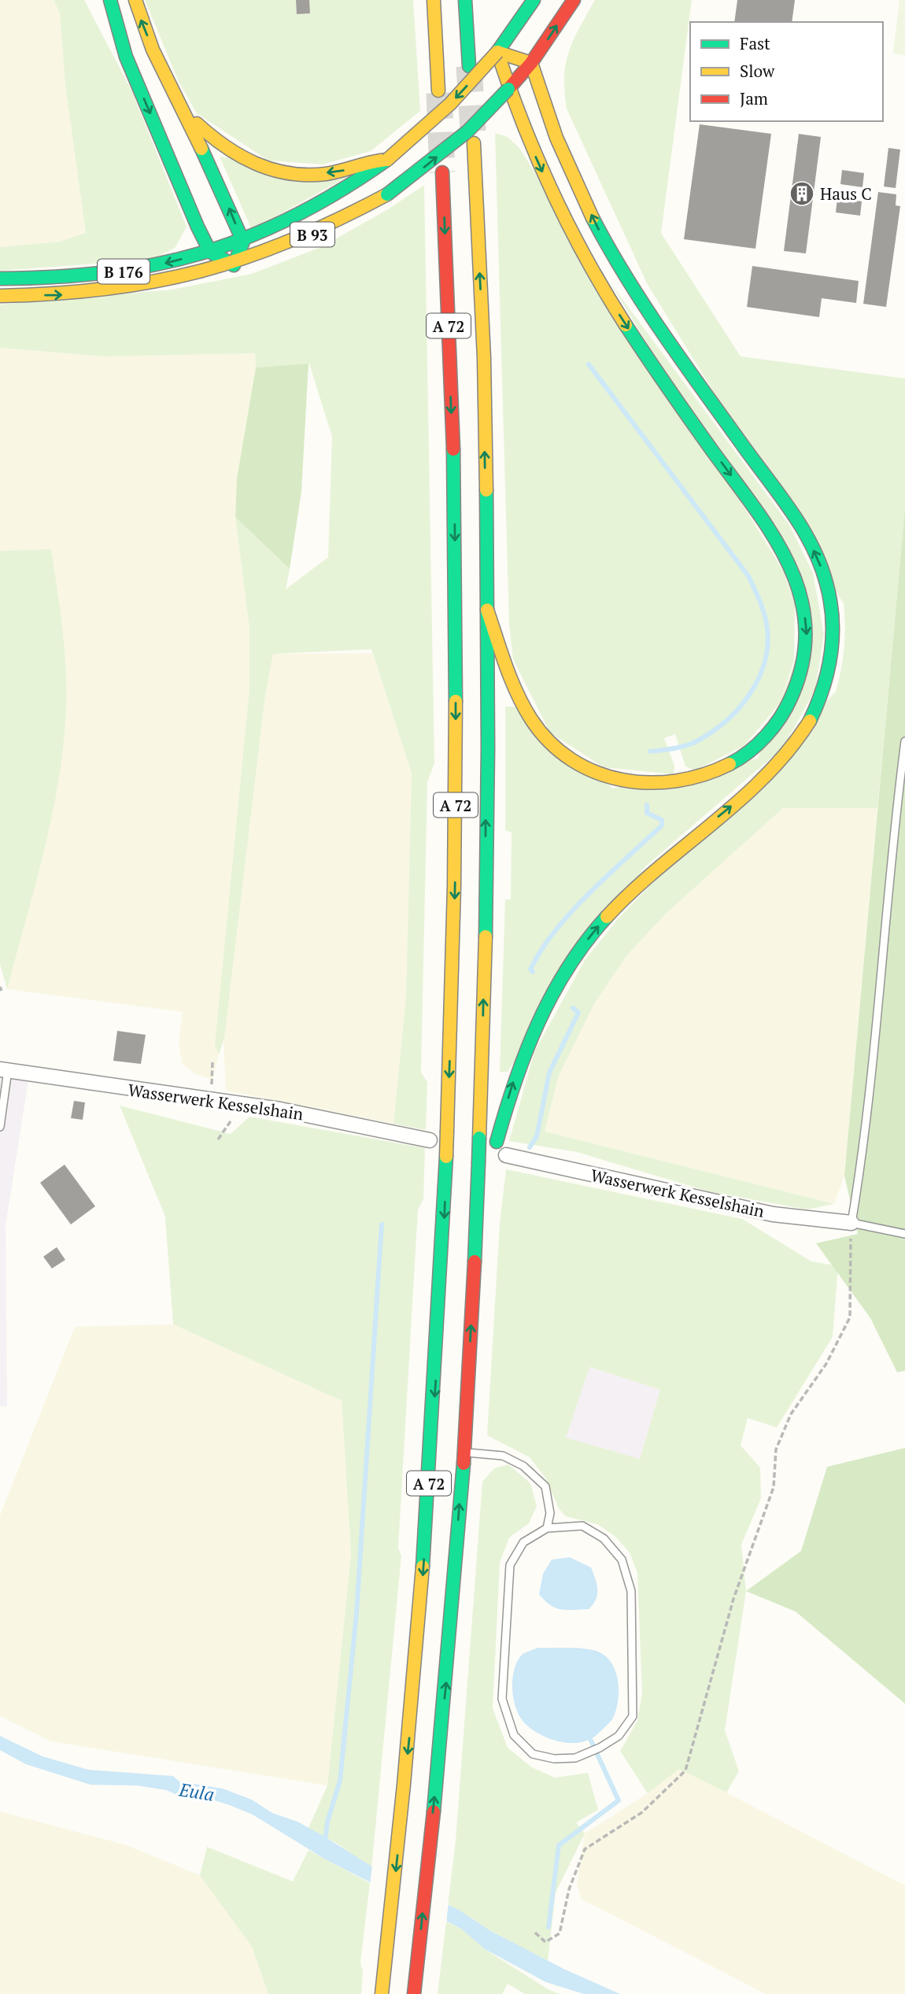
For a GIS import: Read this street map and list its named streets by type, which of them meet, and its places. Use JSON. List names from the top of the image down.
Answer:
{
  "streets": {
    "main road": ["B 93", "B 176", "A 72"],
    "street": ["Wasserwerk Kesselshain"]
  },
  "crossings": [
    ["B 93", "B 176"]
  ],
  "water": ["Eula"],
  "places": {
    "building": ["Haus C"]
  },
  "legend": ["Fast", "Slow", "Jam"]
}
